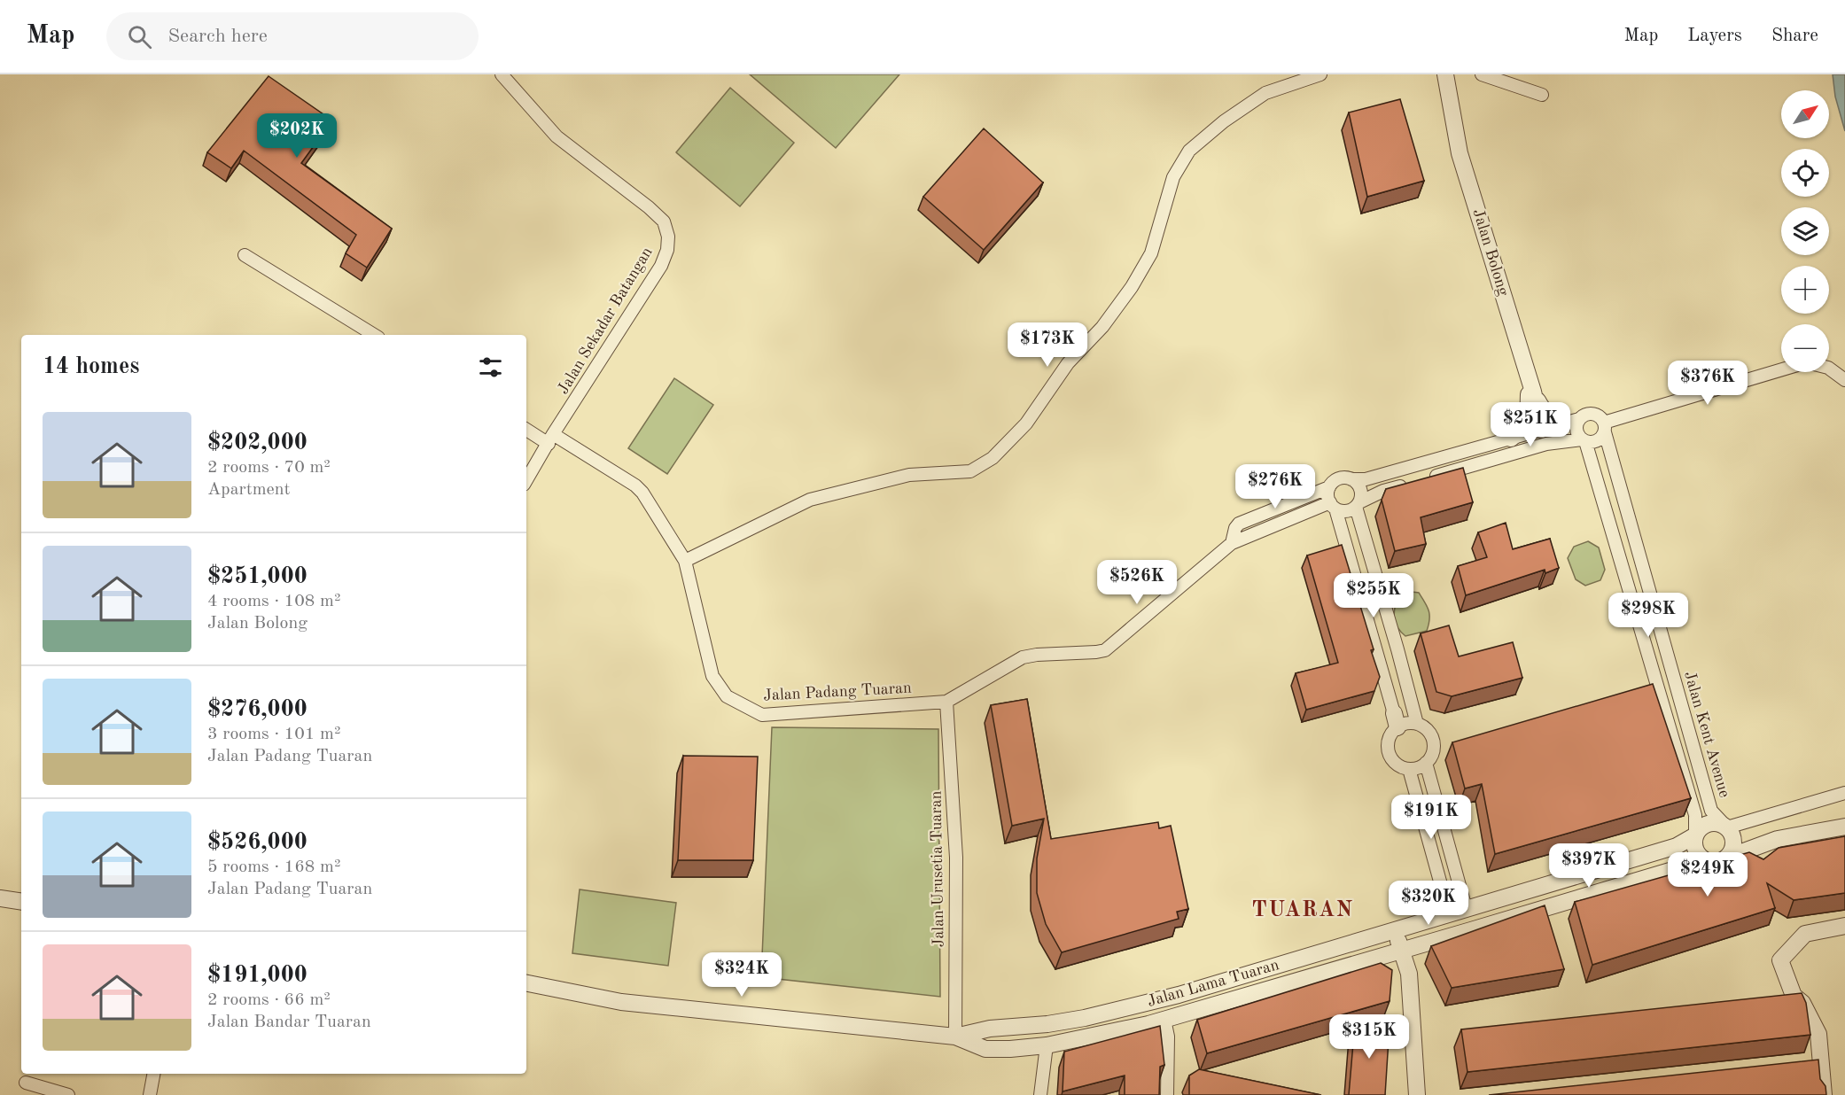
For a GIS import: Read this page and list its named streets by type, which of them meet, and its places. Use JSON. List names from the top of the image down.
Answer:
{
  "streets": {
    "street": [
      "Jalan Bolong",
      "Jalan Sekadar Batangan",
      "Jalan Padang Tuaran",
      "Jalan Kent Avenue",
      "Jalan Urusetia Tuaran",
      "Jalan Lama Tuaran"
    ]
  },
  "crossings": [
    ["Jalan Sekadar Batangan", "Jalan Padang Tuaran"],
    ["Jalan Padang Tuaran", "Jalan Urusetia Tuaran"],
    ["Jalan Kent Avenue", "Jalan Lama Tuaran"],
    ["Jalan Urusetia Tuaran", "Jalan Lama Tuaran"]
  ],
  "districts": ["TUARAN"],
  "north": "top right",
  "page": {
    "header": "Map",
    "search": "Search here",
    "nav": ["Map", "Layers", "Share"],
    "map_buttons": ["+", "−"],
    "price": [
      "$202K",
      "$173K",
      "$376K",
      "$251K",
      "$276K",
      "$526K",
      "$255K",
      "$298K",
      "$191K",
      "$397K",
      "$249K",
      "$320K",
      "$324K",
      "$315K"
    ],
    "heading": "14 homes",
    "list": [
      {
        "name": "$202,000",
        "note": "2 rooms · 70 m² · Apartment"
      },
      {
        "name": "$251,000",
        "note": "4 rooms · 108 m² · Jalan Bolong"
      },
      {
        "name": "$276,000",
        "note": "3 rooms · 101 m² · Jalan Padang Tuaran"
      },
      {
        "name": "$526,000",
        "note": "5 rooms · 168 m² · Jalan Padang Tuaran"
      },
      {
        "name": "$191,000",
        "note": "2 rooms · 66 m² · Jalan Bandar Tuaran"
      }
    ]
  }
}
